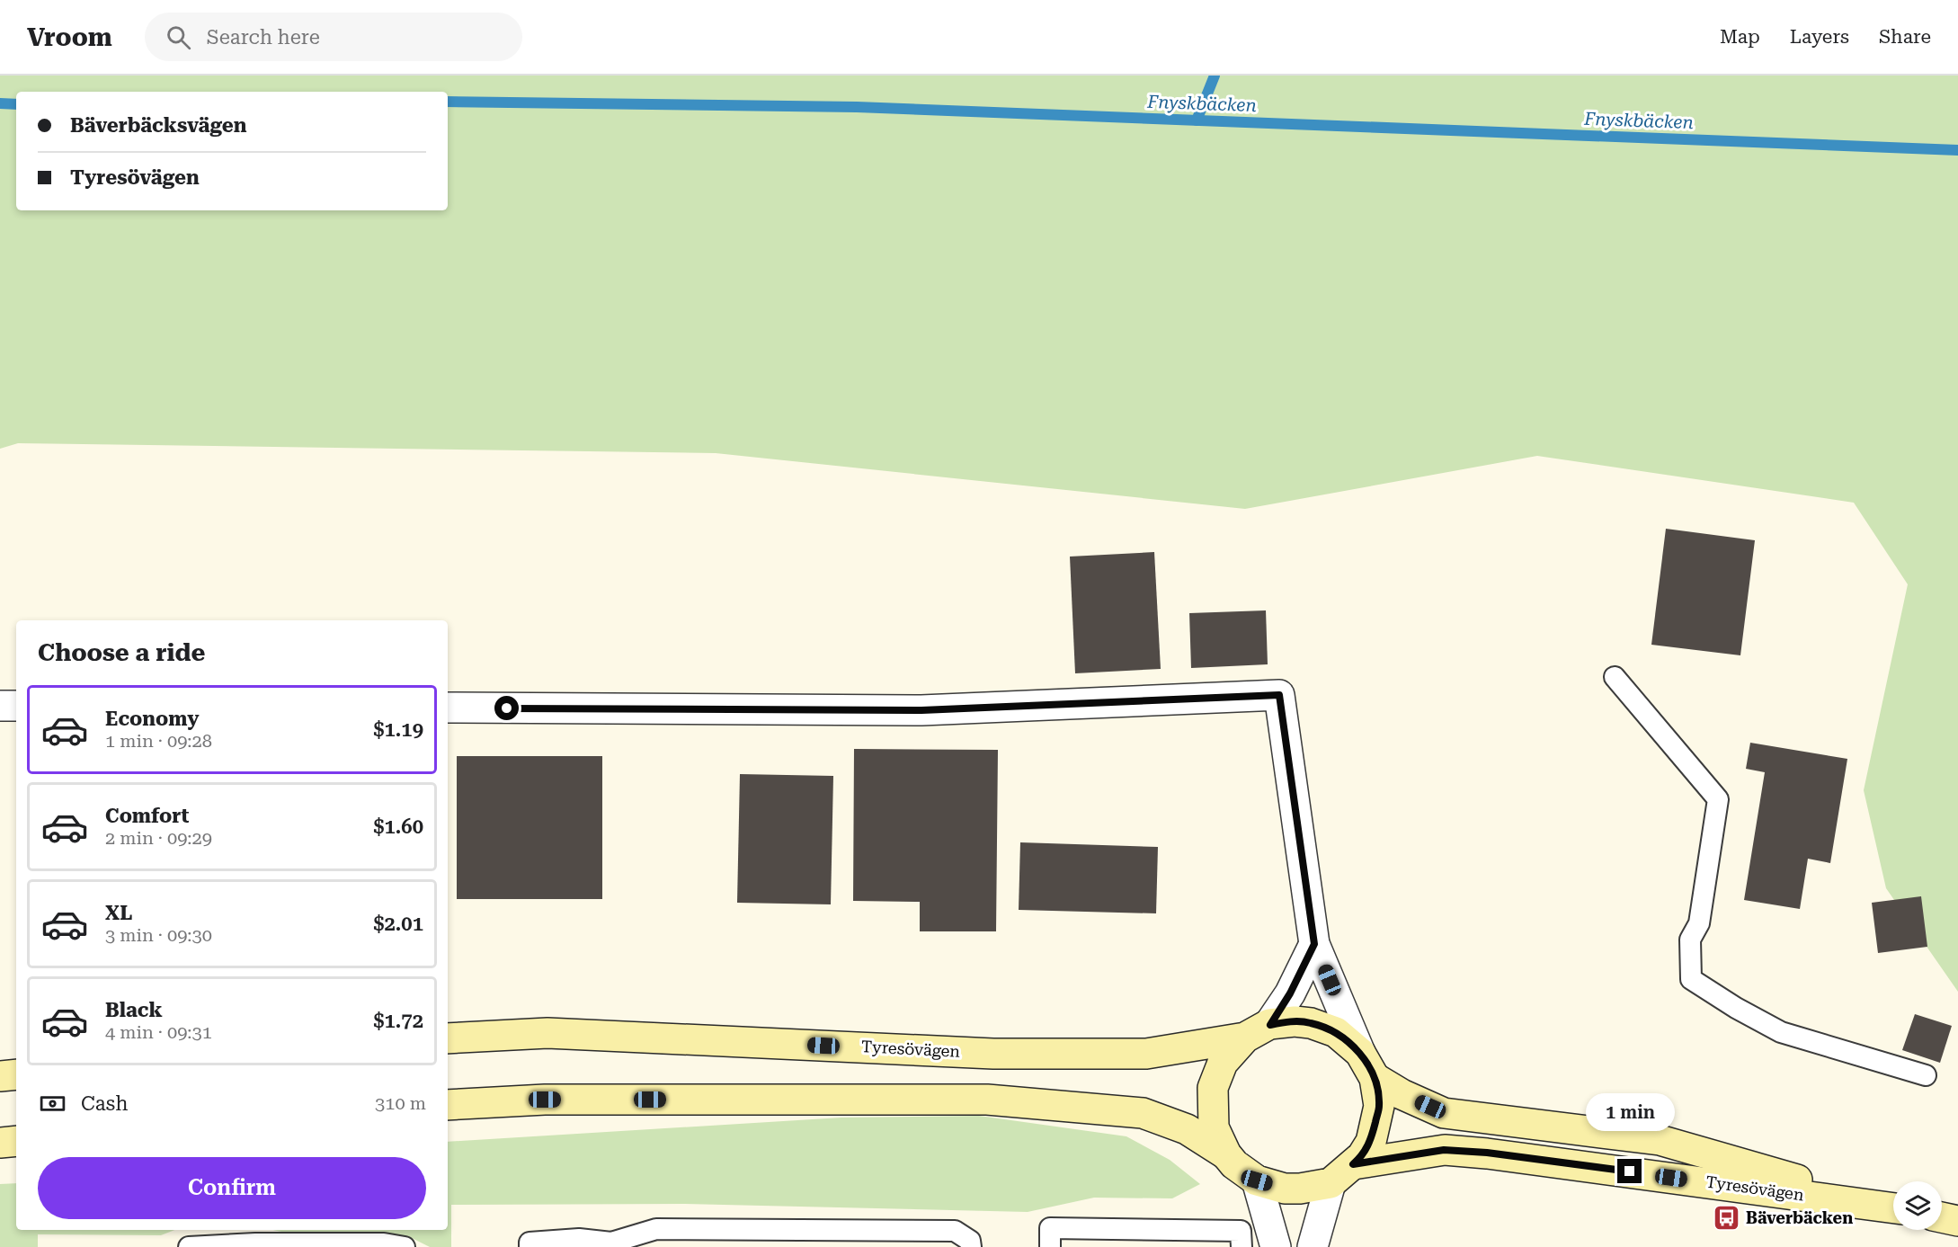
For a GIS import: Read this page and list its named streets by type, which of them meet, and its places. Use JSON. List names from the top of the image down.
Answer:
{
  "streets": {
    "main road": ["Tyresövägen"]
  },
  "water": ["Fnyskbäcken"],
  "places": {
    "bus stop": ["Bäverbäcken"]
  },
  "page": {
    "header": "Vroom",
    "search": "Search here",
    "nav": ["Map", "Layers", "Share"],
    "banner": ["Bäverbäcksvägen", "Tyresövägen"],
    "heading": "Choose a ride",
    "list": [
      {
        "name": "Economy",
        "note": "1 min · 09:28",
        "value": "$1.19"
      },
      {
        "name": "Comfort",
        "note": "2 min · 09:29",
        "value": "$1.60"
      },
      {
        "name": "XL",
        "note": "3 min · 09:30",
        "value": "$2.01"
      },
      {
        "name": "Black",
        "note": "4 min · 09:31",
        "value": "$1.72"
      }
    ],
    "pay": ["Cash", "310 m"],
    "bubble": "1 min",
    "buttons": "Confirm"
  }
}
